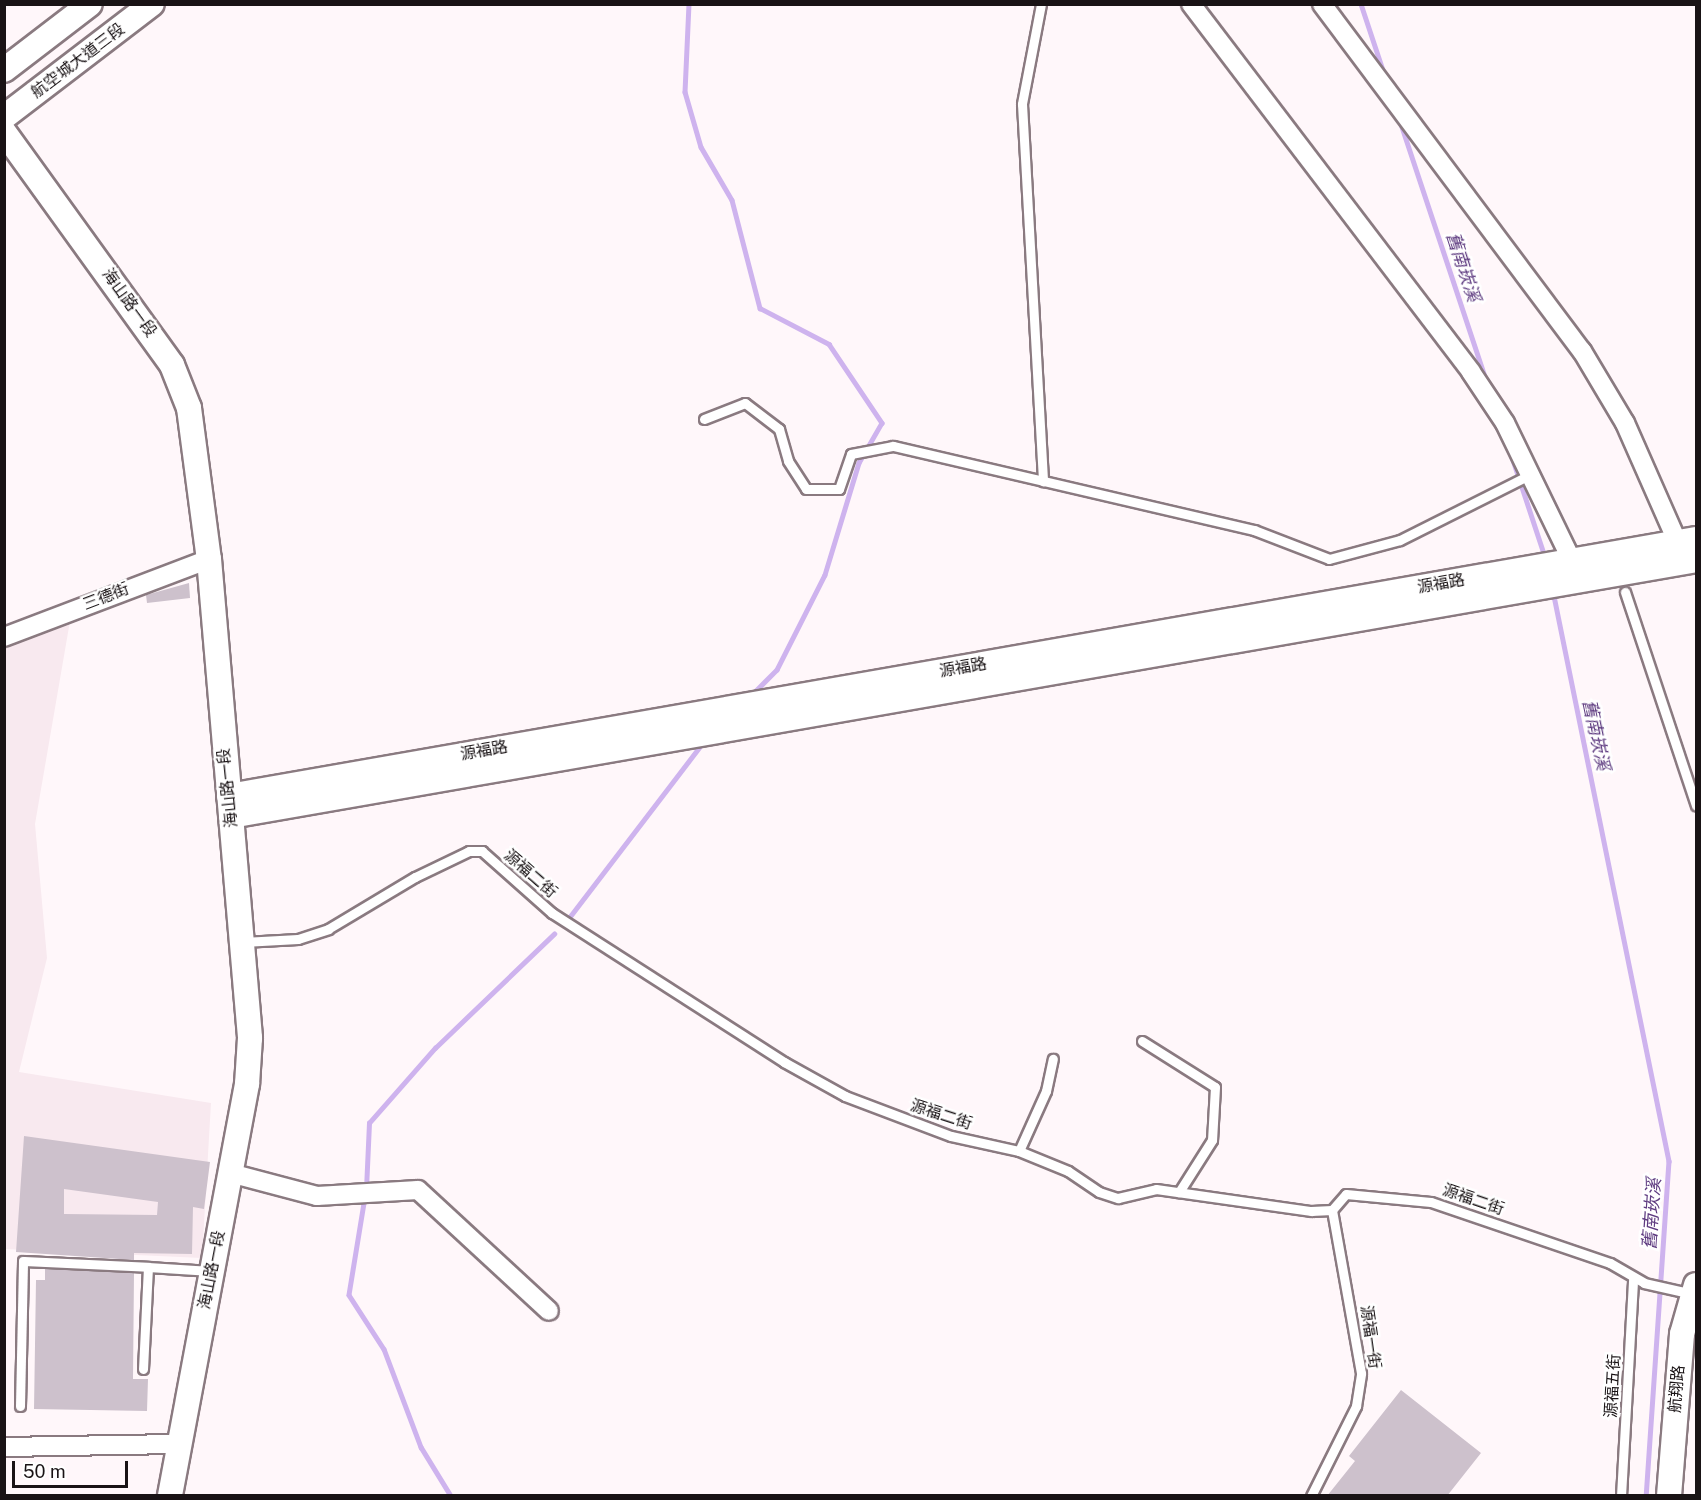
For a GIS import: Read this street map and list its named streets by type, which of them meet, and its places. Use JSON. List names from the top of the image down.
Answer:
{
  "streets": {
    "street": [
      "航空城大道三段",
      "海山路一段",
      "源福路",
      "三德街",
      "航翔路"
    ],
    "lane": ["源福二街", "源福一街", "源福五街"]
  },
  "crossings": [
    ["海山路一段", "源福路"],
    ["海山路一段", "三德街"],
    ["海山路一段", "源福二街"],
    ["源福二街", "源福一街"],
    ["源福二街", "源福五街"],
    ["源福二街", "航翔路"]
  ],
  "water": ["舊南崁溪"],
  "scale_bar": "50 m"
}
